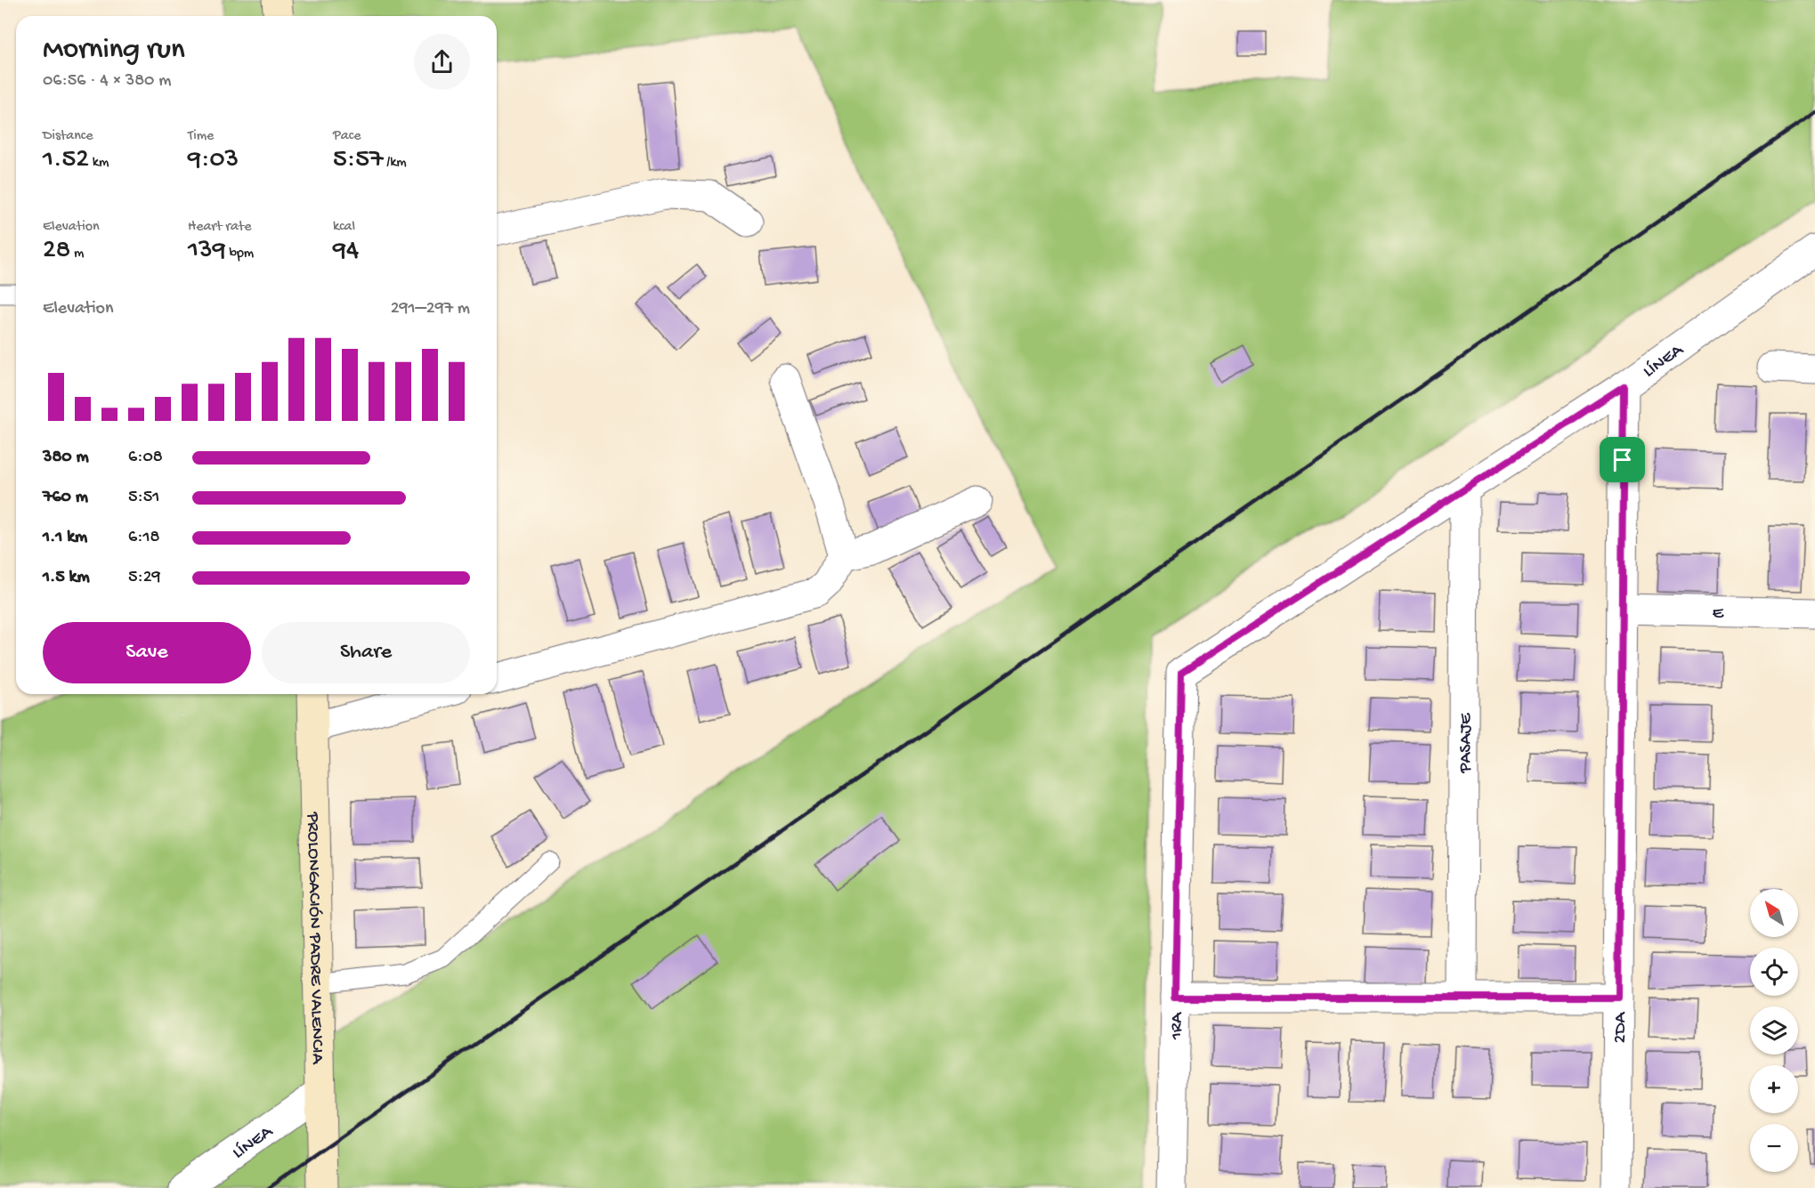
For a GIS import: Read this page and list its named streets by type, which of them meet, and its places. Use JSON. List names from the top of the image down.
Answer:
{
  "streets": {
    "street": [
      "LÍNEA",
      "E",
      "PASAJE",
      "PROLONGACIÓN PADRE VALENCIA",
      "1RA",
      "2DA"
    ]
  },
  "crossings": [
    ["LÍNEA", "PASAJE"],
    ["LÍNEA", "PROLONGACIÓN PADRE VALENCIA"],
    ["LÍNEA", "1RA"],
    ["LÍNEA", "2DA"],
    ["E", "2DA"]
  ],
  "north": "top left",
  "page": {
    "heading": ["Morning run", "06:56 · 4 × 380 m"],
    "stats": [
      ["Distance", "1.52 km"],
      ["Time", "9:03"],
      ["Pace", "5:57 /km"],
      ["Elevation", "28 m"],
      ["Heart rate", "139 bpm"],
      ["kcal", "94"]
    ],
    "chart": ["Elevation", "291–297 m"],
    "list": [
      {
        "name": "380 m",
        "note": "6:08"
      },
      {
        "name": "760 m",
        "note": "5:51"
      },
      {
        "name": "1.1 km",
        "note": "6:18"
      },
      {
        "name": "1.5 km",
        "note": "5:29"
      }
    ],
    "buttons": ["Save", "Share"],
    "map_buttons": ["+", "−"]
  }
}
